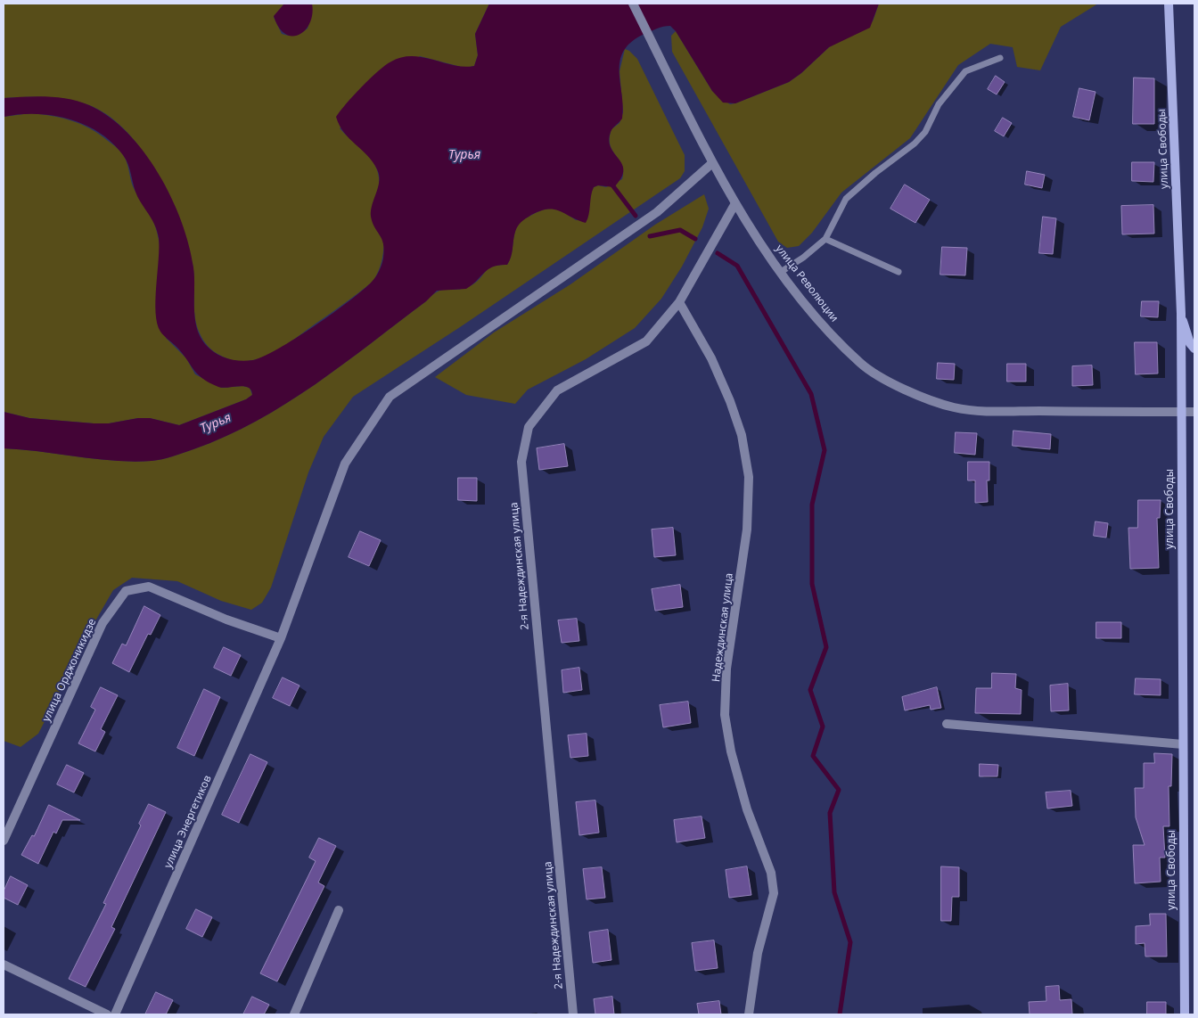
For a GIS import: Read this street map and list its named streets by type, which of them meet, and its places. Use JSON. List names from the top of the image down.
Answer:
{
  "streets": {
    "main road": ["улица Свободы"],
    "street": [
      "улица Революции",
      "2-я Надеждинская улица",
      "Надеждинская улица",
      "улица Орджоникидзе",
      "улица Энергетиков"
    ]
  },
  "crossings": [
    ["улица Свободы", "улица Революции"],
    ["улица Революции", "2-я Надеждинская улица"],
    ["улица Революции", "улица Энергетиков"],
    ["2-я Надеждинская улица", "Надеждинская улица"],
    ["улица Орджоникидзе", "улица Энергетиков"]
  ],
  "water": ["Турья"]
}
